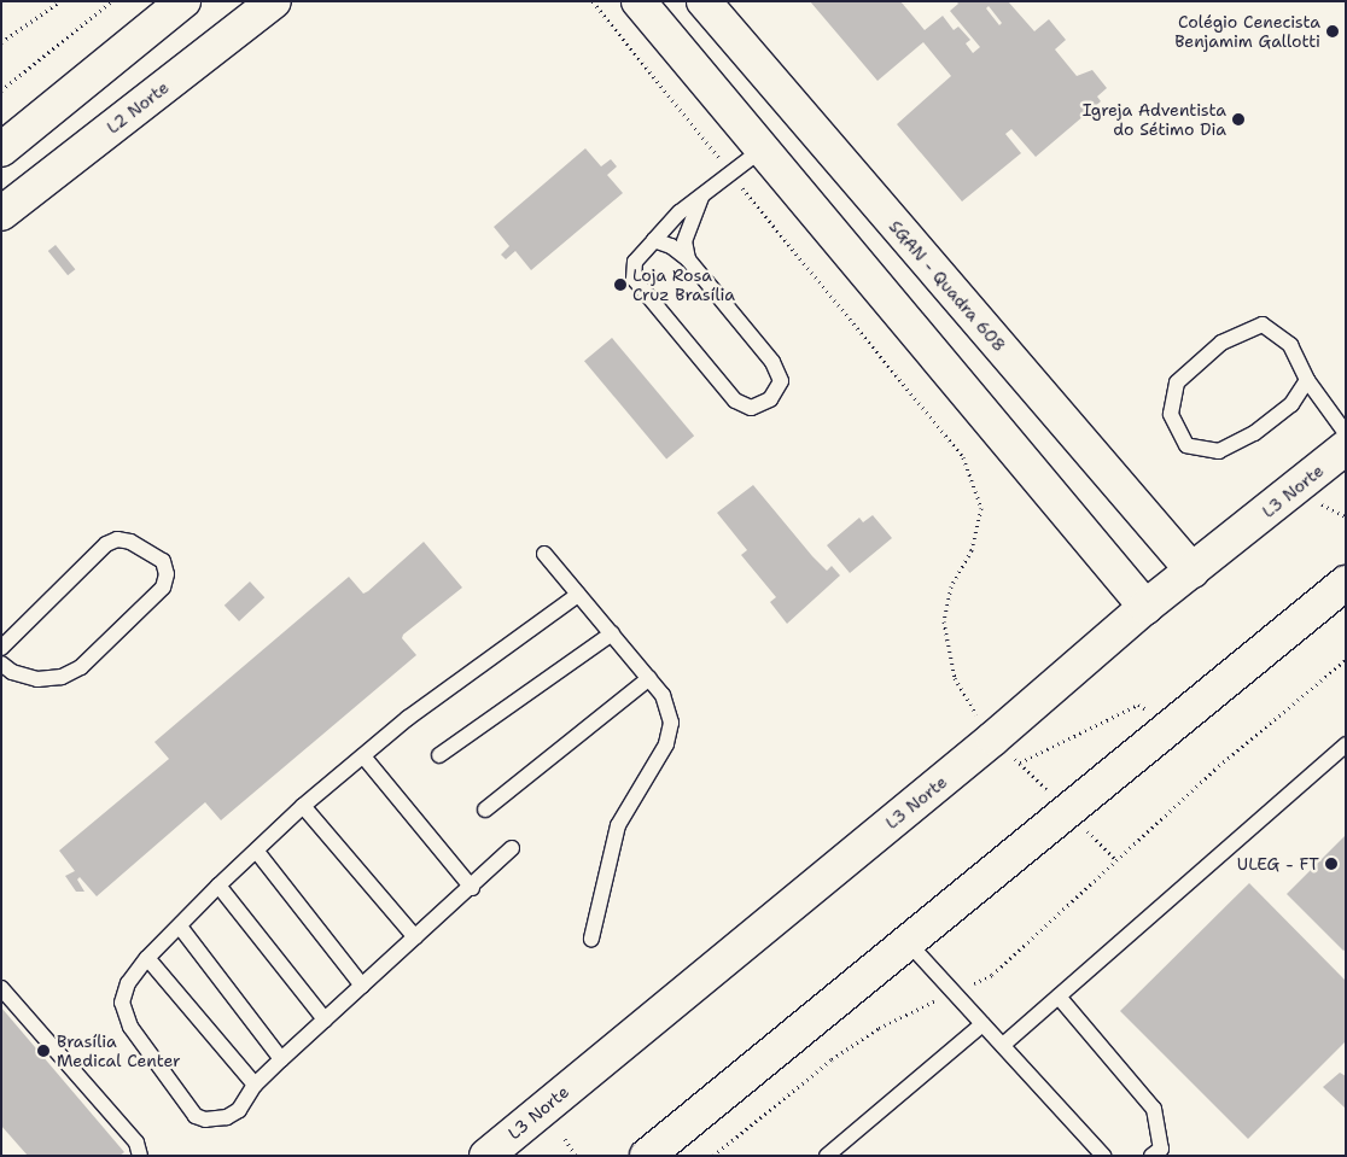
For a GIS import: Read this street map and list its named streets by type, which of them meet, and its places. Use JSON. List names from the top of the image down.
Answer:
{
  "streets": {
    "main road": ["L2 Norte", "SGAN - Quadra 608", "L3 Norte"]
  },
  "crossings": [
    ["SGAN - Quadra 608", "L3 Norte"]
  ],
  "places": [
    "Colégio Cenecista Benjamim Gallotti",
    "Igreja Adventista do Sétimo Dia",
    "Loja Rosa Cruz Brasília",
    "ULEG - FT",
    "Brasília Medical Center"
  ]
}
